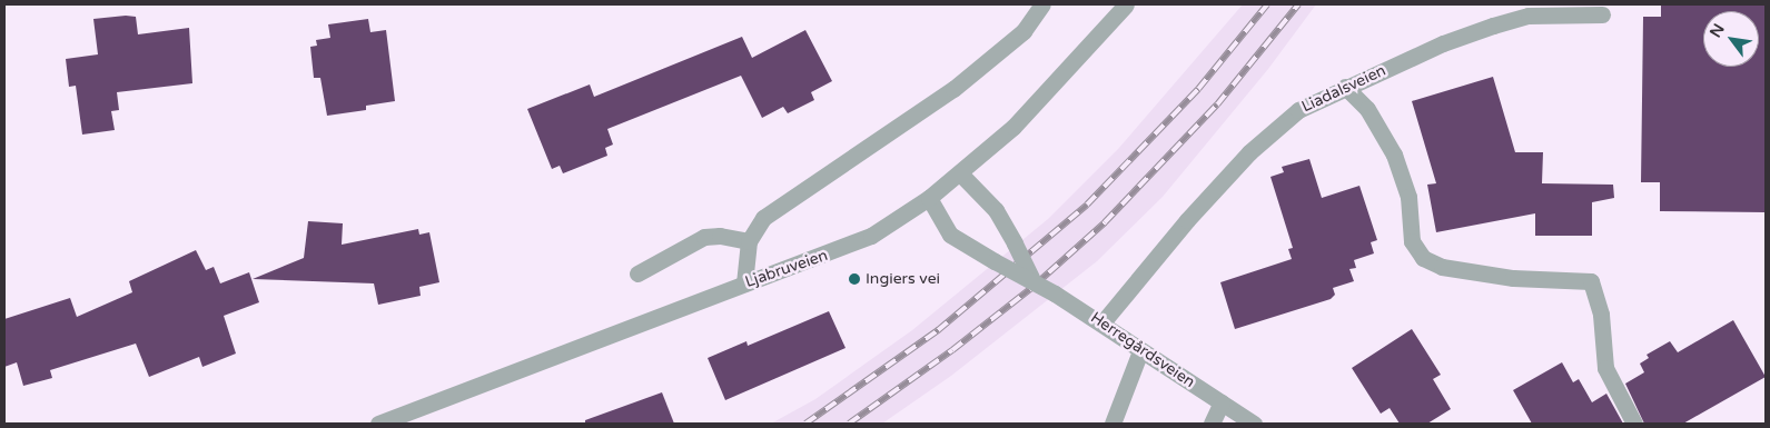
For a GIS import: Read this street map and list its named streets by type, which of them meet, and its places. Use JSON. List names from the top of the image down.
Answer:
{
  "streets": {
    "street": ["Liadalsveien", "Ljabruveien", "Herregårdsveien"]
  },
  "crossings": [
    ["Liadalsveien", "Herregårdsveien"],
    ["Ljabruveien", "Herregårdsveien"]
  ],
  "places": ["Ingiers vei"],
  "north": "top left"
}
